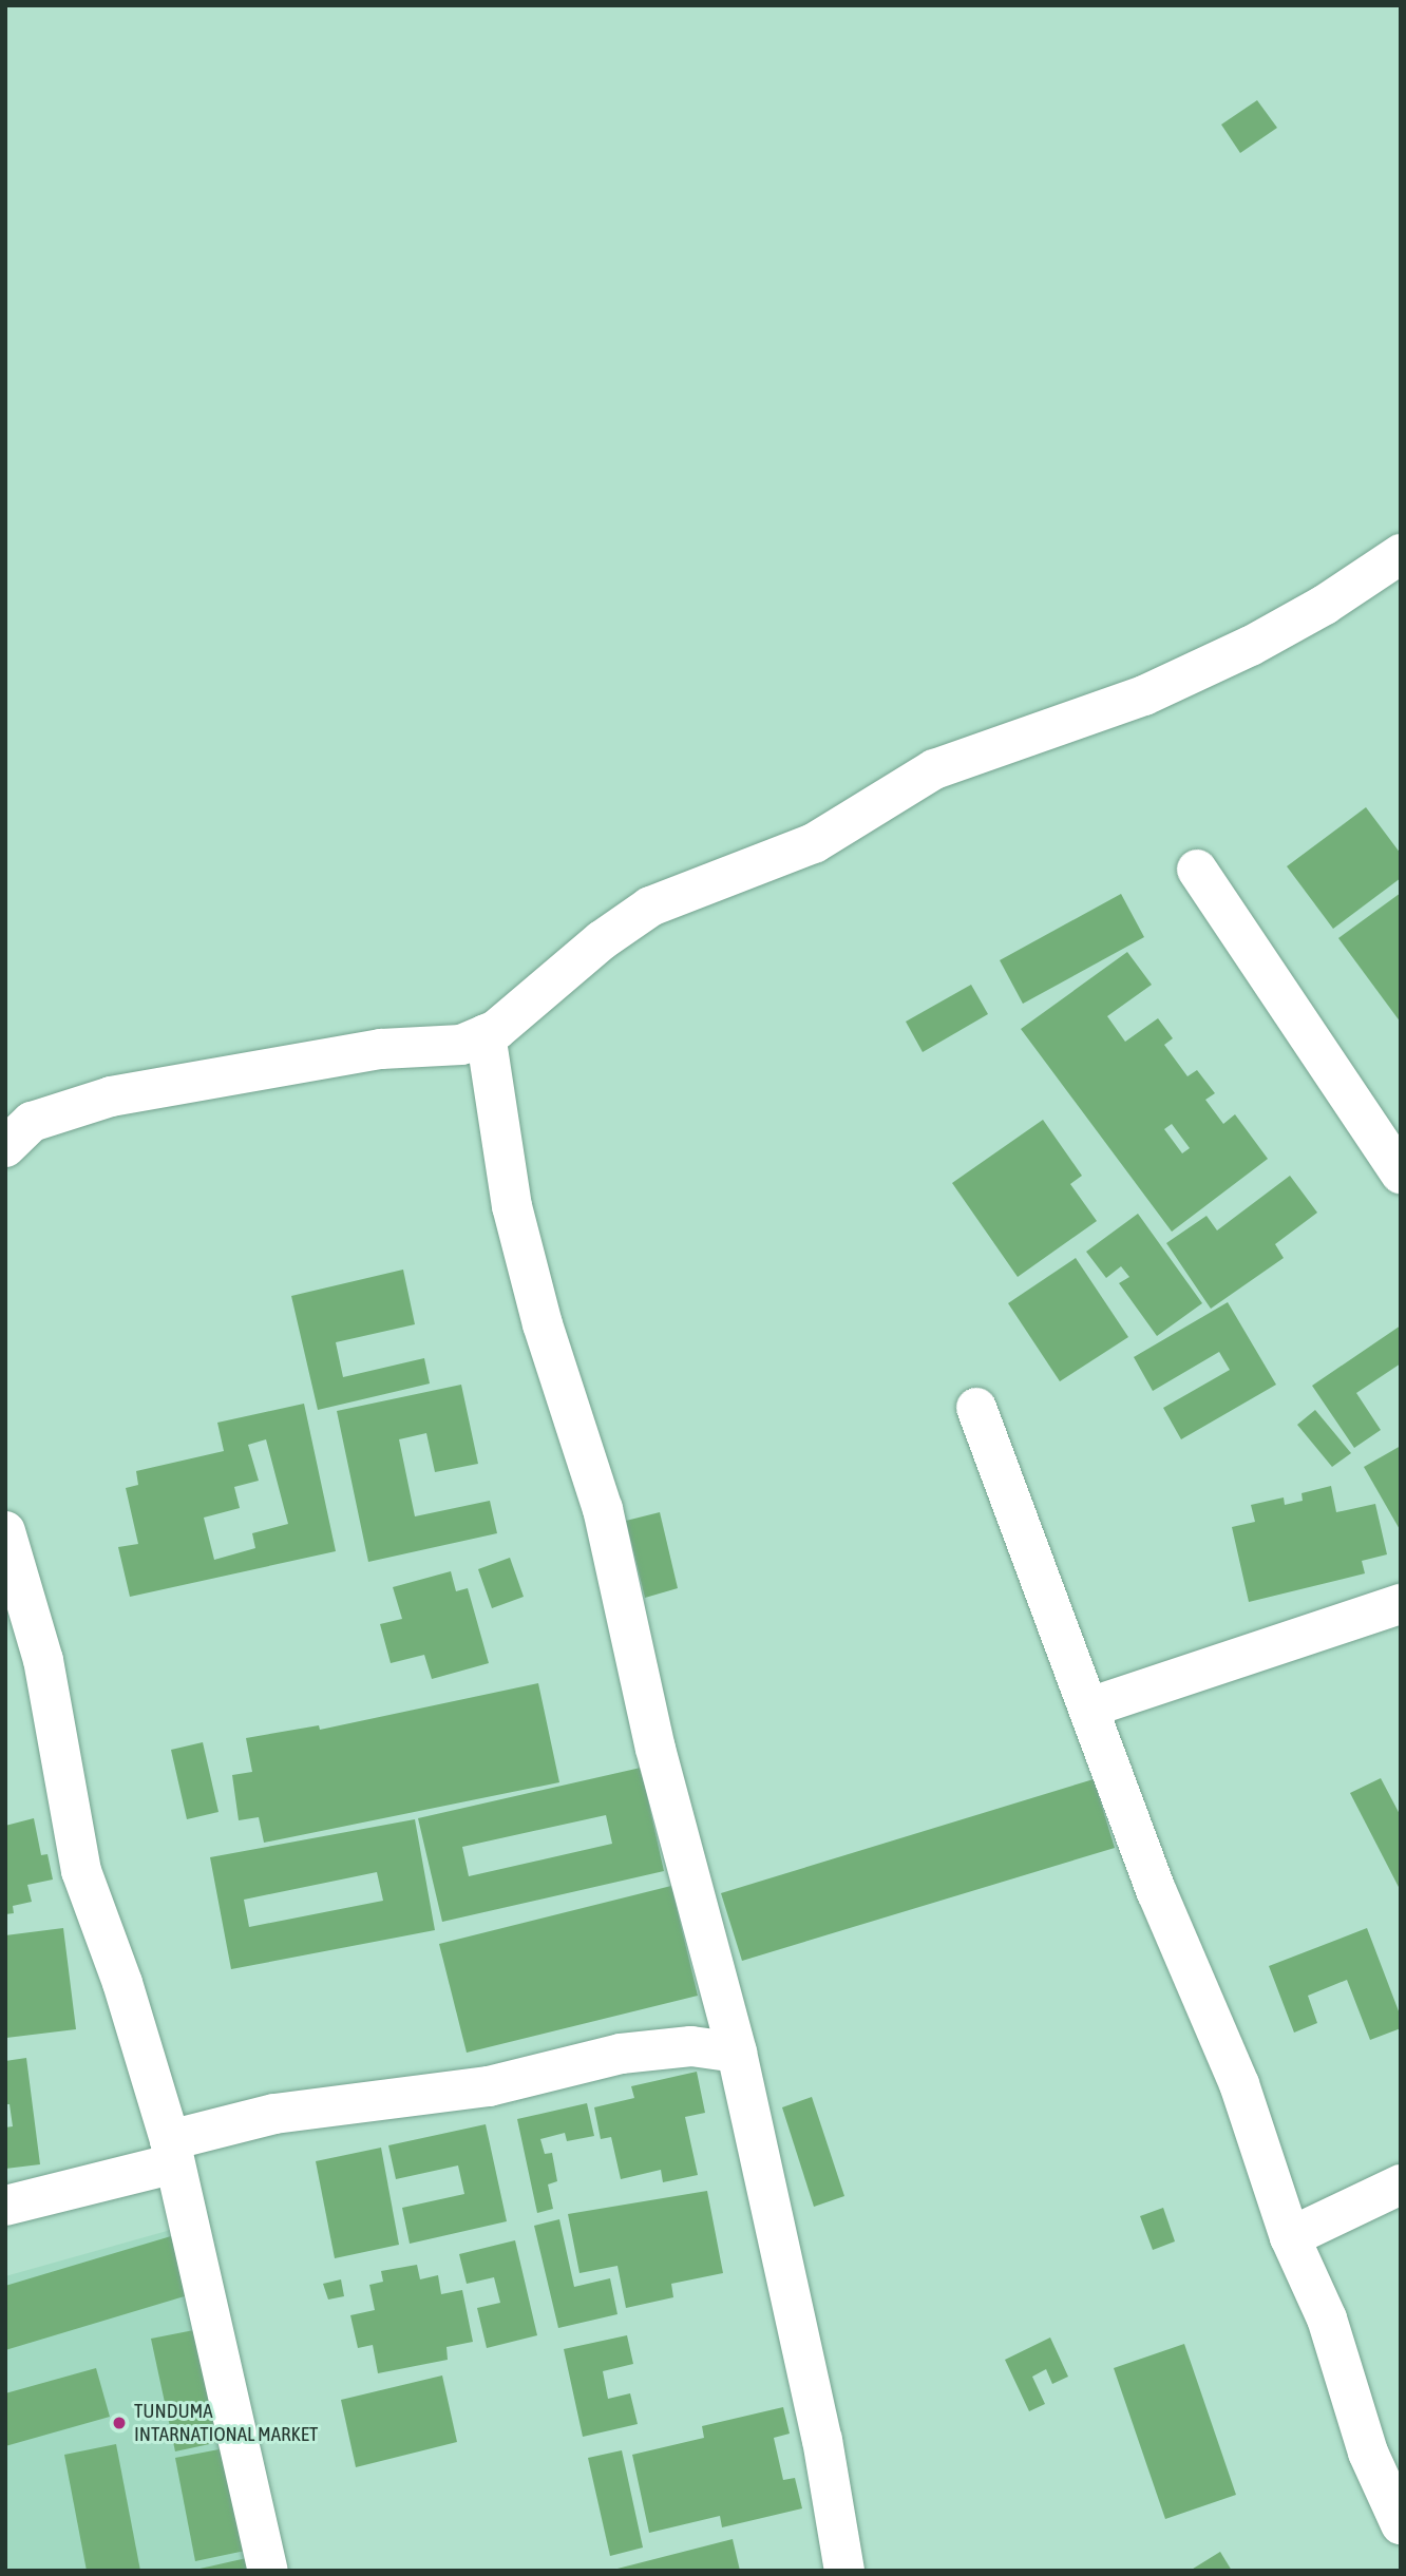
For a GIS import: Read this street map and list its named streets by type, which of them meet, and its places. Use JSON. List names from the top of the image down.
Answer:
{
  "places": ["TUNDUMA INTARNATIONAL MARKET"]
}
